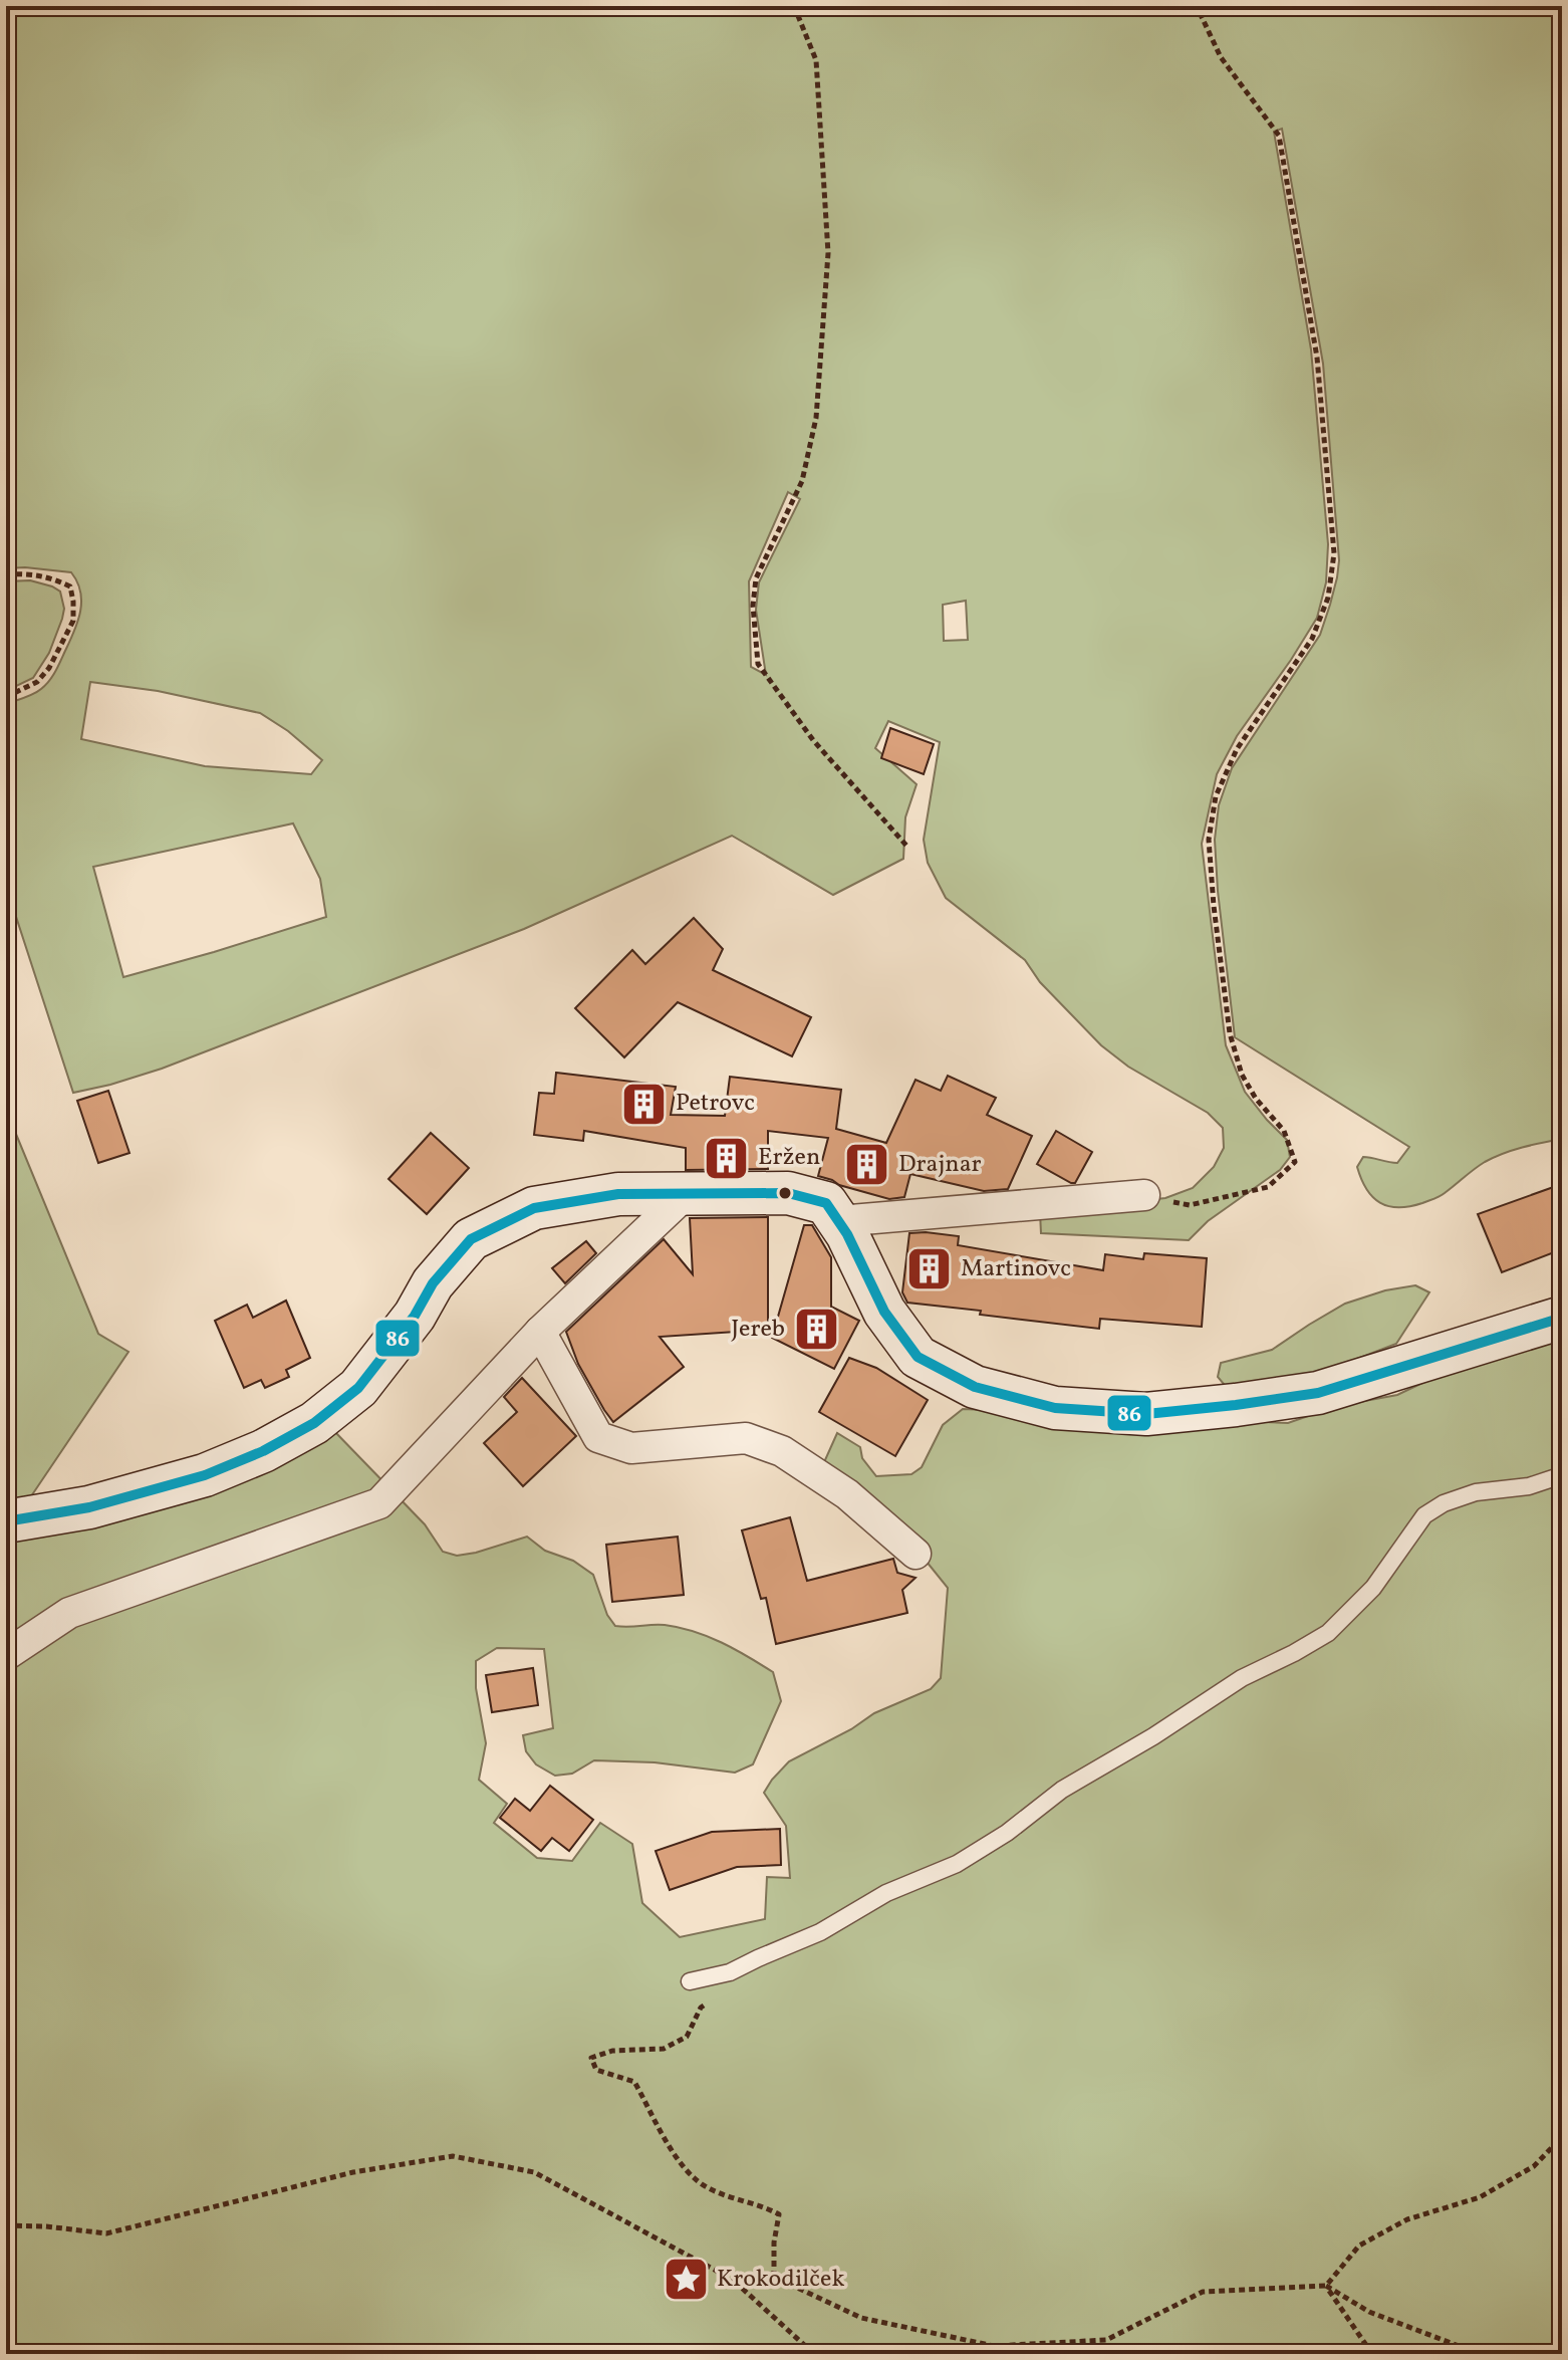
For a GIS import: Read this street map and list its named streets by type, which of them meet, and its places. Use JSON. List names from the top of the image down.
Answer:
{
  "places": {
    "building": [
      "Petrovc",
      "Eržen",
      "Drajnar",
      "Martinovc",
      "Jereb"
    ],
    "place": ["Krokodilček"]
  },
  "lines": ["transit line 86"]
}
